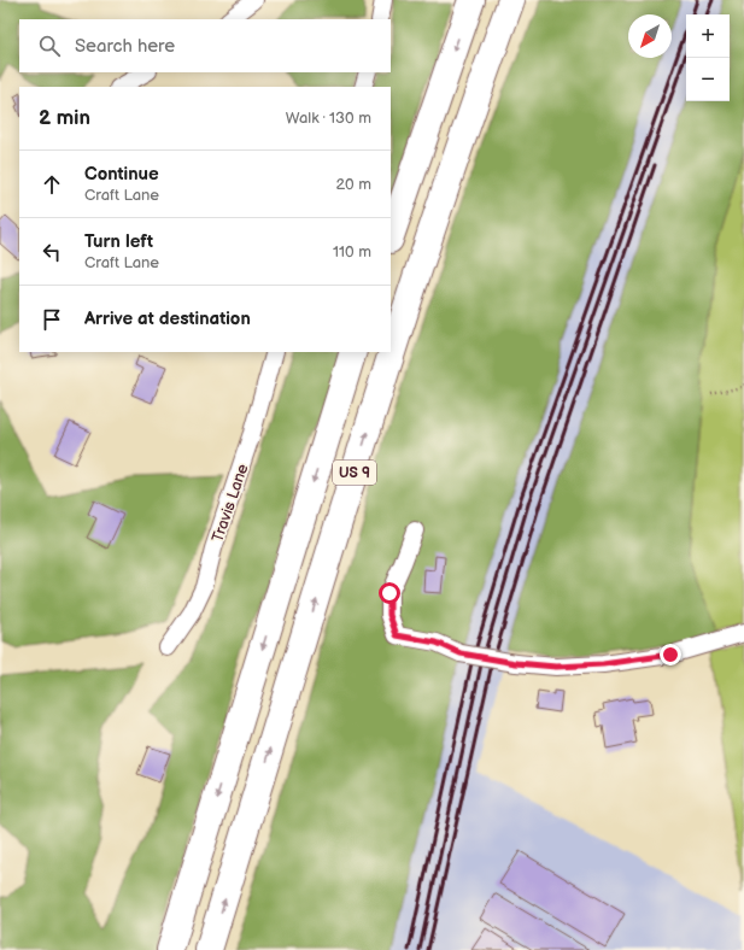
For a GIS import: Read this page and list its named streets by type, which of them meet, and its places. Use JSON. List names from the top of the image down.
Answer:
{
  "streets": {
    "highway": ["US 9"],
    "street": ["Travis Lane"]
  },
  "north": "bottom left",
  "page": {
    "map_buttons": ["+", "−"],
    "search": "Search here",
    "heading": ["2 min", "Walk · 130 m"],
    "list": [
      ["Continue", "Craft Lane", "20 m"],
      ["Turn left", "Craft Lane", "110 m"],
      "Arrive at destination"
    ]
  }
}
